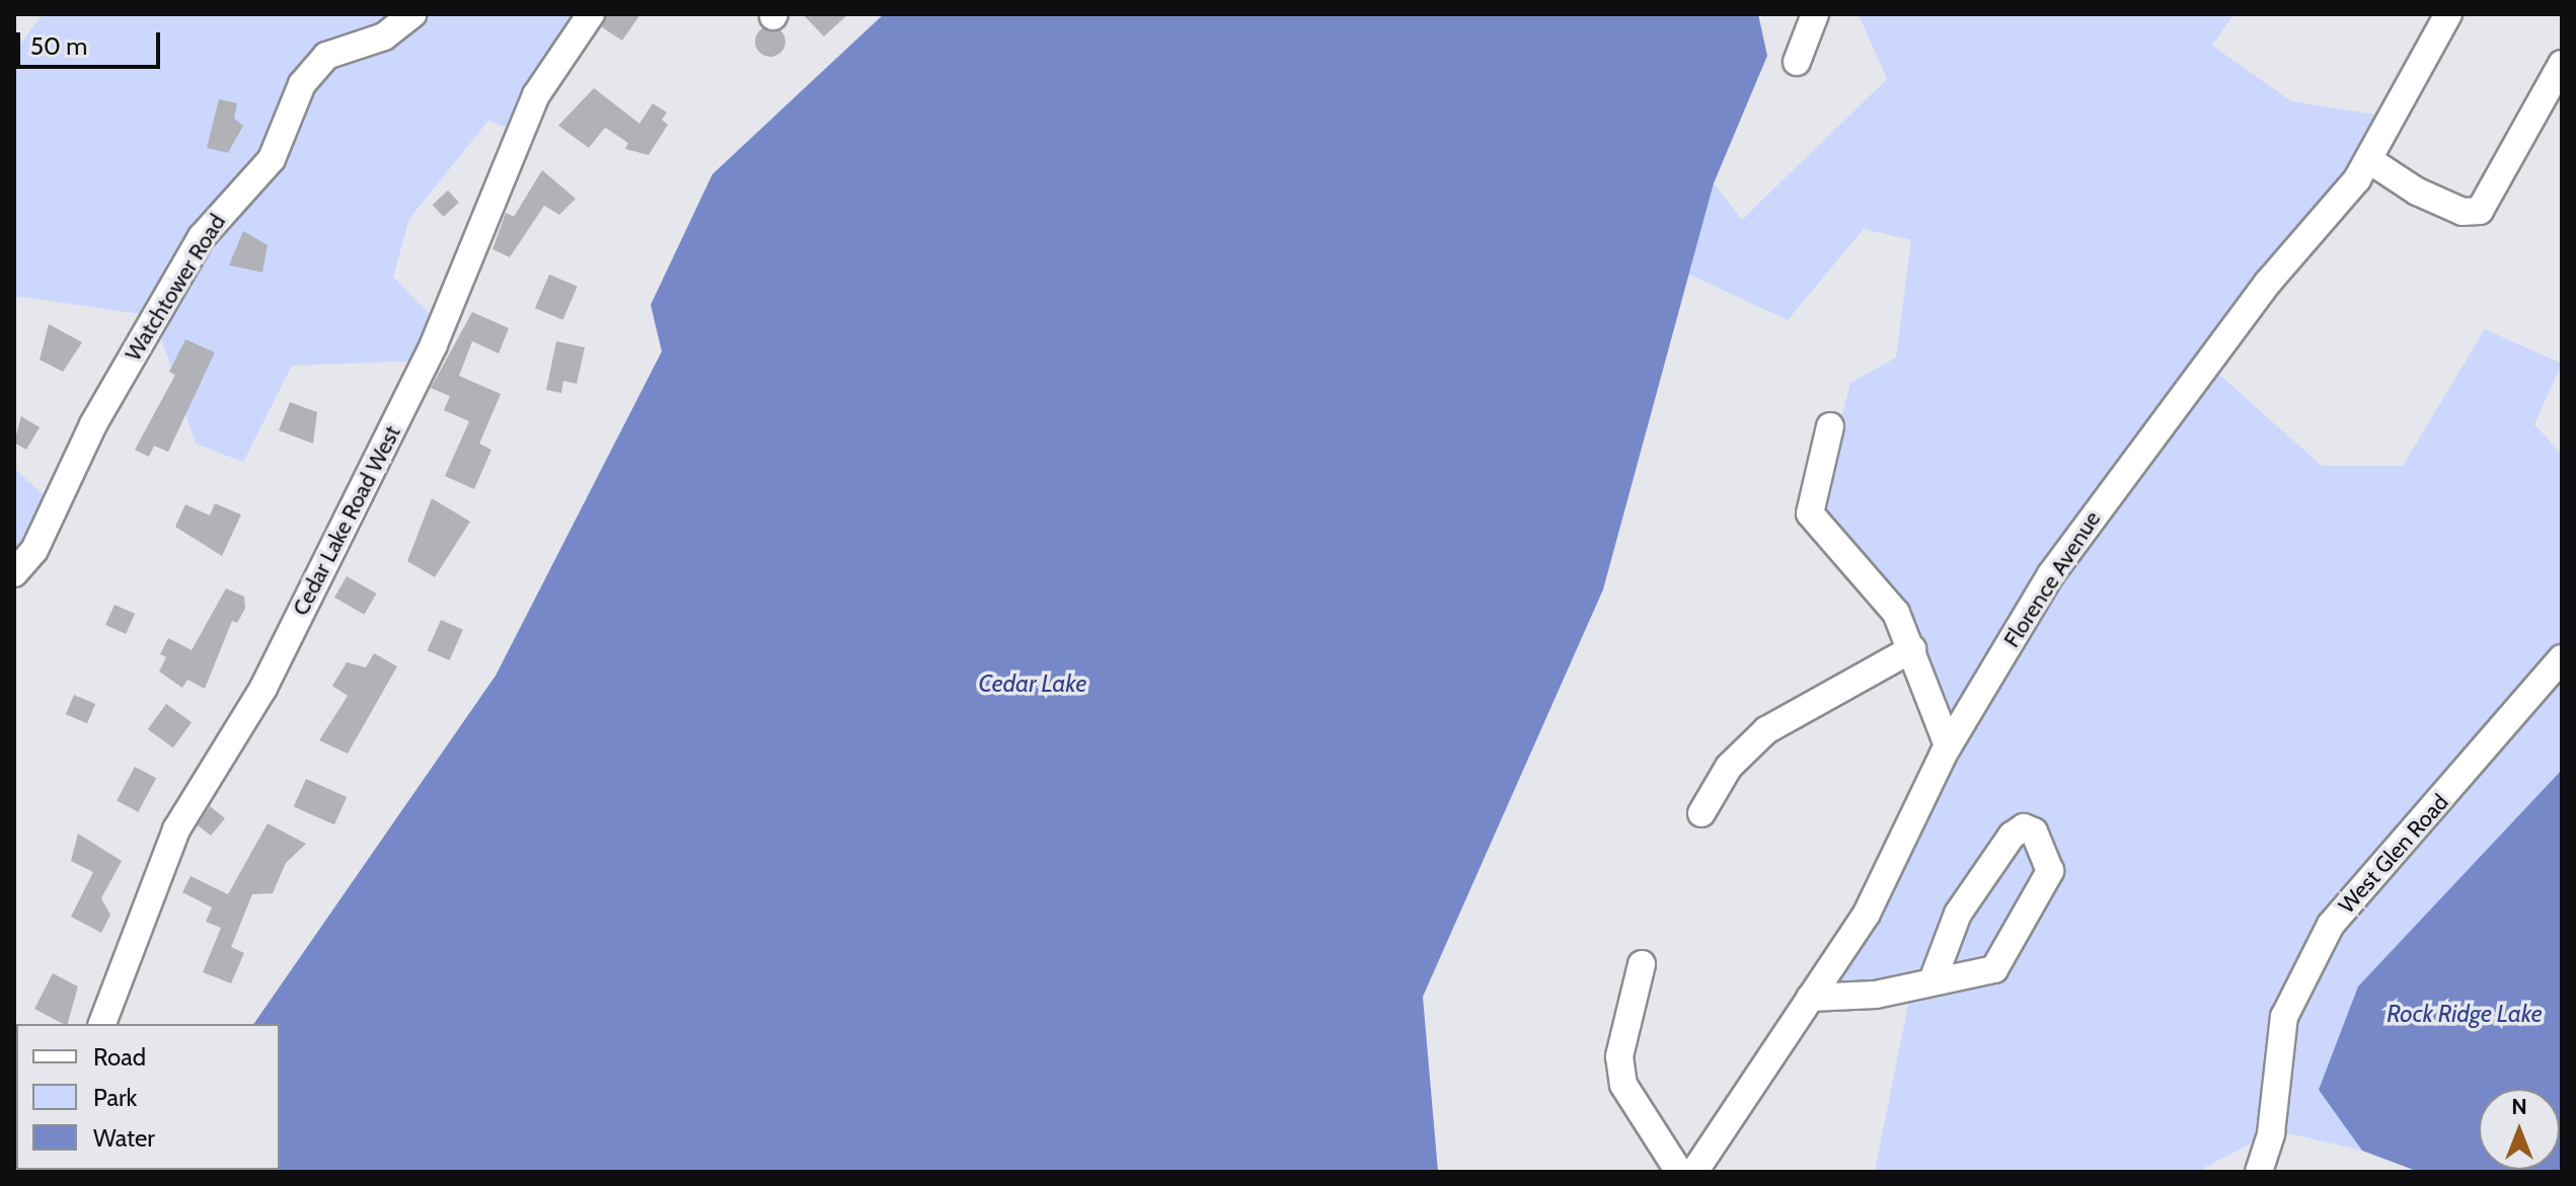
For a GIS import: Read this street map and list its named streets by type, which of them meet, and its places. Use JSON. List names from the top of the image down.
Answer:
{
  "streets": {
    "street": [
      "Watchtower Road",
      "Cedar Lake Road West",
      "Florence Avenue",
      "West Glen Road"
    ]
  },
  "water": ["Cedar Lake", "Rock Ridge Lake"],
  "legend": ["Road", "Park", "Water"],
  "scale_bar": "50 m",
  "north": "top"
}
